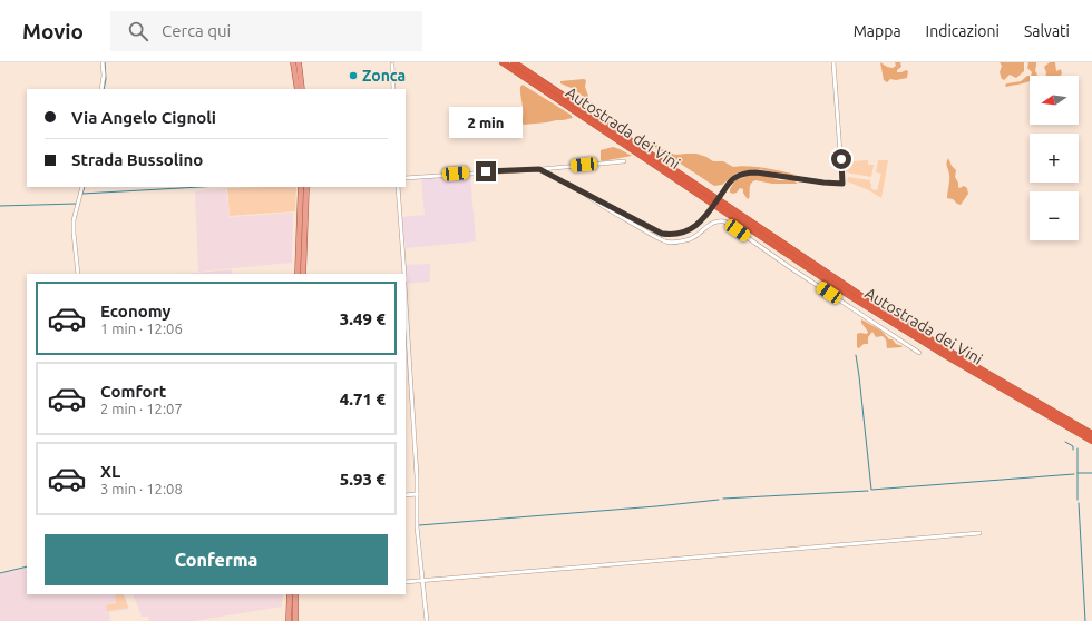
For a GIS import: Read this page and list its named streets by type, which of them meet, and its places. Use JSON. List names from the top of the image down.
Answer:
{
  "streets": {
    "highway": ["Autostrada dei Vini"]
  },
  "places": ["Zonca"],
  "north": "left",
  "page": {
    "header": "Movio",
    "search": "Cerca qui",
    "nav": ["Mappa", "Indicazioni", "Salvati"],
    "map_buttons": ["+", "−"],
    "banner": ["Via Angelo Cignoli", "Strada Bussolino"],
    "bubble": "2 min",
    "list": [
      {
        "name": "Economy",
        "note": "1 min · 12:06",
        "value": "3.49 €"
      },
      {
        "name": "Comfort",
        "note": "2 min · 12:07",
        "value": "4.71 €"
      },
      {
        "name": "XL",
        "note": "3 min · 12:08",
        "value": "5.93 €"
      }
    ],
    "buttons": "Conferma"
  }
}
